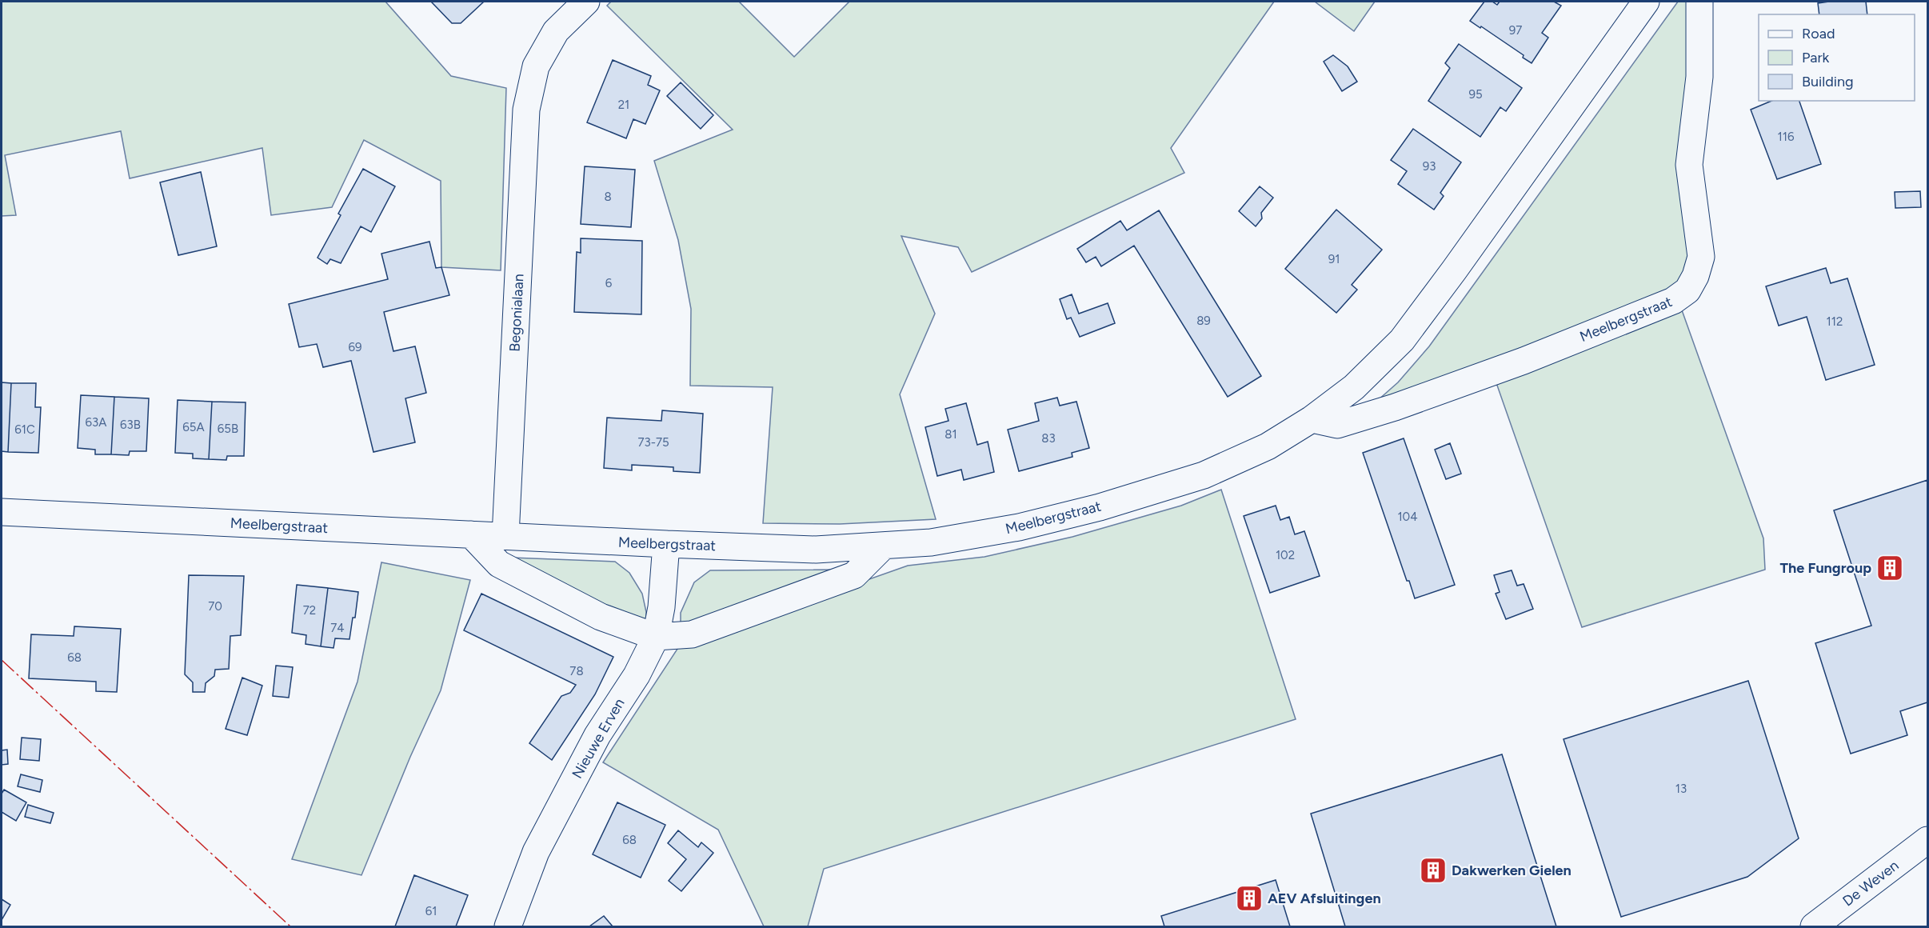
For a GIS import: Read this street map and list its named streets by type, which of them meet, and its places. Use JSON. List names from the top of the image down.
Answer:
{
  "streets": {
    "street": [
      "Begonialaan",
      "Meelbergstraat",
      "Nieuwe Erven",
      "De Weven"
    ]
  },
  "crossings": [
    ["Begonialaan", "Meelbergstraat"],
    ["Meelbergstraat", "Nieuwe Erven"]
  ],
  "places": {
    "building": ["The Fungroup", "Dakwerken Gielen", "AEV Afsluitingen"]
  },
  "house_numbers": [
    "97",
    "95",
    "21",
    "116",
    "93",
    "8",
    "91",
    "6",
    "89",
    "112",
    "69",
    "63A",
    "63B",
    "65A",
    "65B",
    "61C",
    "81",
    "83",
    "73-75",
    "104",
    "102",
    "70",
    "72",
    "74",
    "68",
    "78",
    "13",
    "68",
    "61"
  ],
  "legend": ["Road", "Park", "Building"]
}
